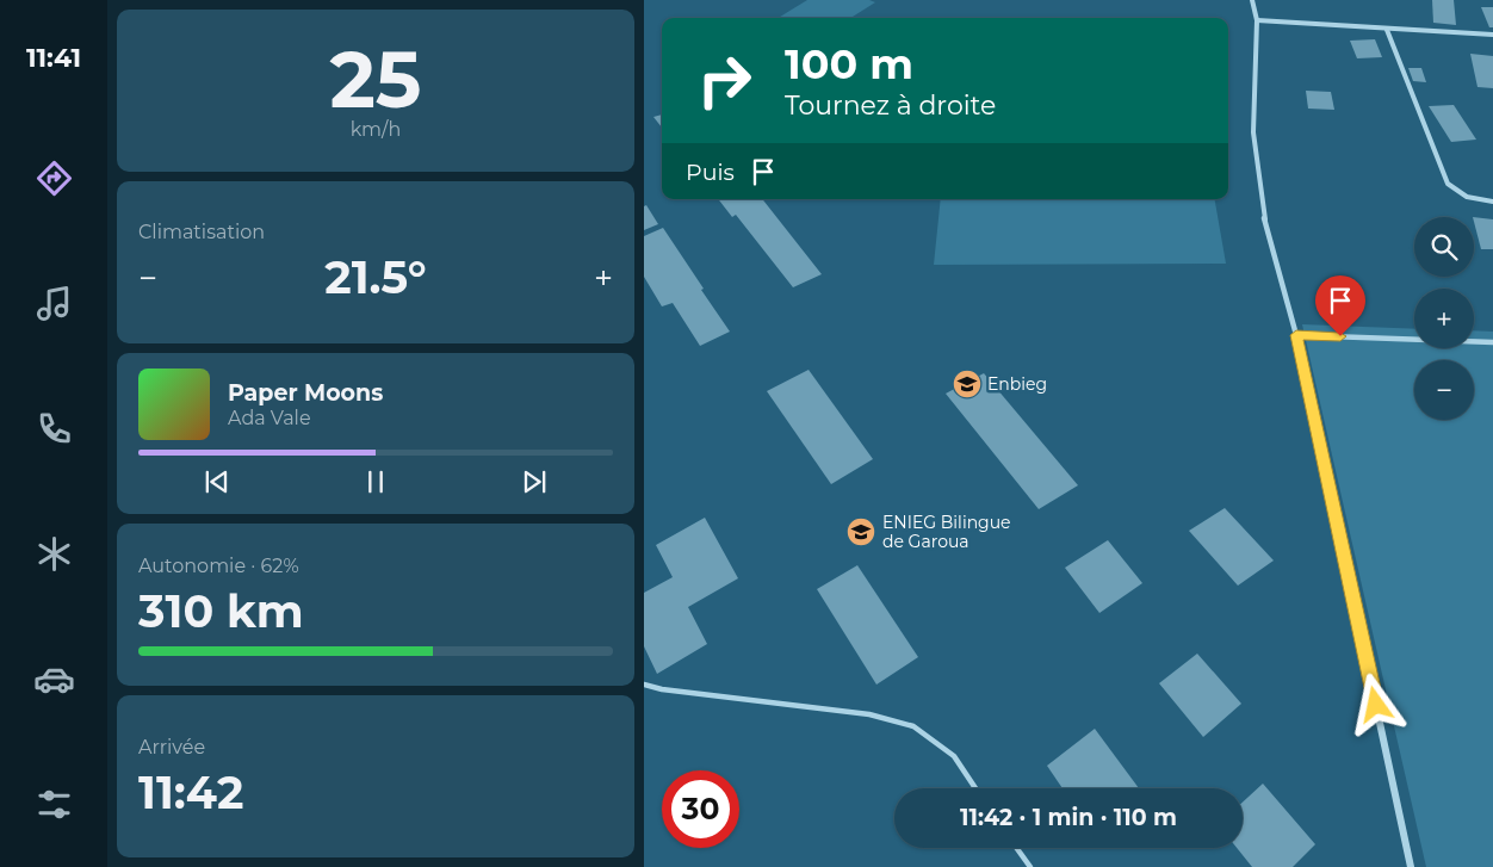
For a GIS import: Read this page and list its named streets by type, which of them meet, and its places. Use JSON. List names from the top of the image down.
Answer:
{
  "places": {
    "school or university": ["Enbieg", "ENIEG Bilingue de Garoua"]
  },
  "page": {
    "tabs": "11:41",
    "tile": [
      ["25", "km/h"],
      "Climatisation",
      ["Autonomie · 62%", "310 km"],
      ["Arrivée", "11:42"]
    ],
    "turn": ["100 m", "Tournez à droite"],
    "then": "Puis",
    "map_buttons": ["+", "−"],
    "heat": ["−", "21.5°", "+"],
    "song": ["Paper Moons", "Ada Vale"],
    "limit": "30",
    "trip": "11:42 · 1 min · 110 m"
  }
}
